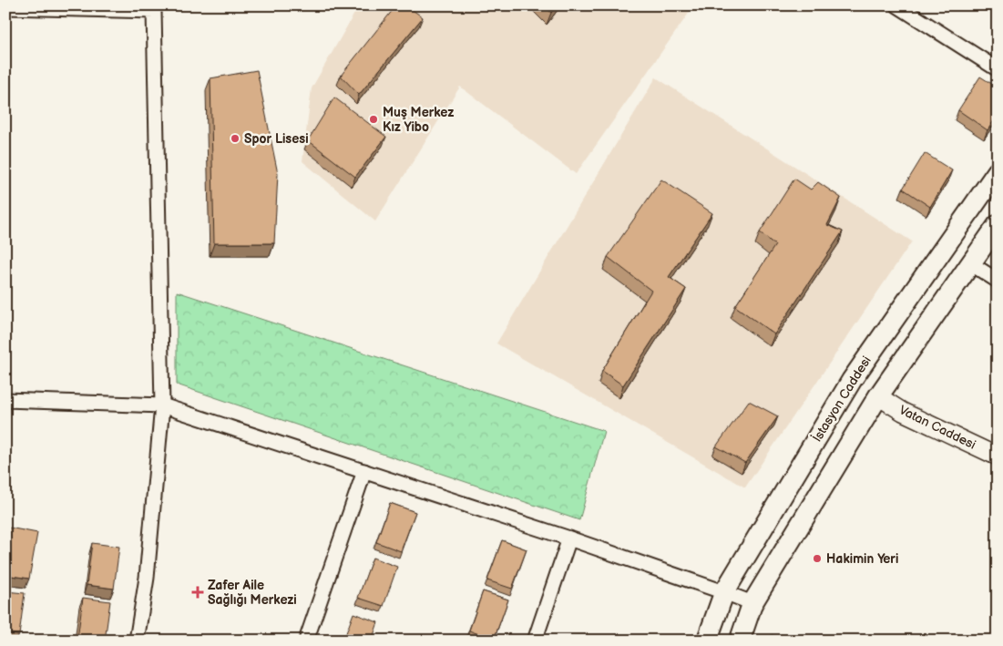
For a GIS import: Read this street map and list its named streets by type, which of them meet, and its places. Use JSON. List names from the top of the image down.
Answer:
{
  "streets": {
    "main road": ["İstasyon Caddesi"],
    "street": ["Vatan Caddesi"]
  },
  "places": {
    "other": ["Muş Merkez Kız Yibo", "Spor Lisesi", "Hakimin Yeri"],
    "health": ["Zafer Aile Sağlığı Merkezi"]
  }
}
